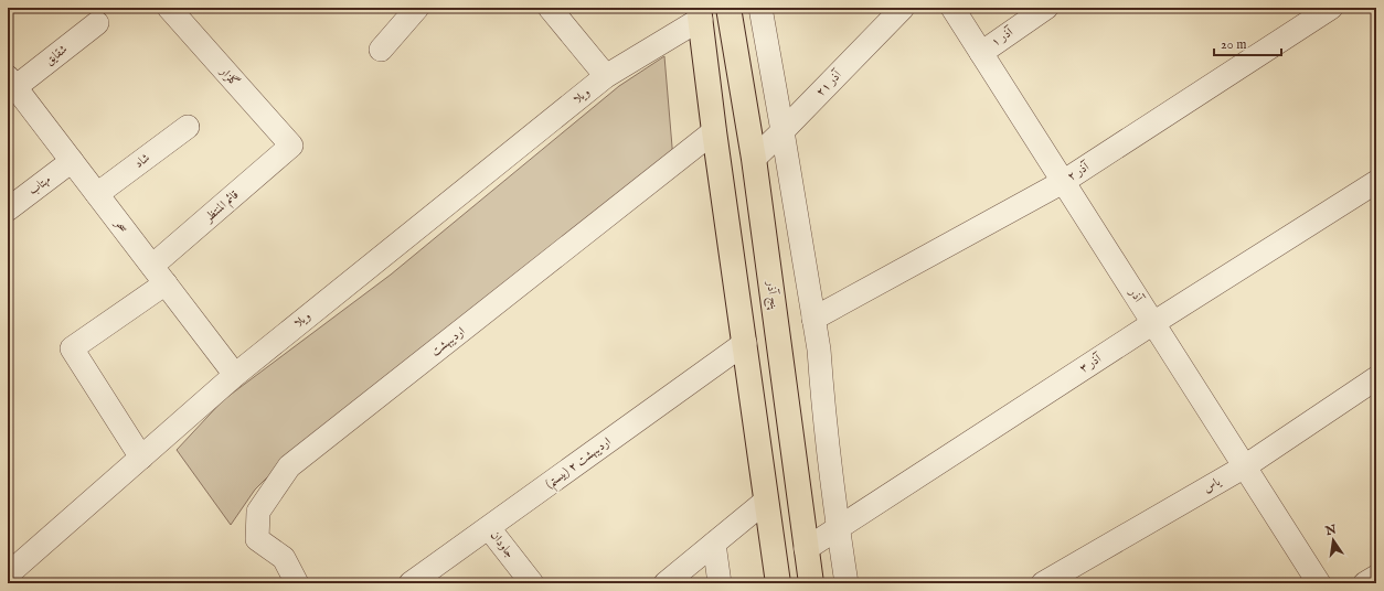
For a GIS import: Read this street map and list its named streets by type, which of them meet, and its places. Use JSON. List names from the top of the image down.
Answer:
{
  "streets": {
    "main road": ["پنج آذر"],
    "street": [
      "آذر ۱",
      "شقایق",
      "گلزار",
      "آذر ۲۱",
      "ویلا",
      "شاد",
      "آذر ۲",
      "مهتاب",
      "قائم المنتظر",
      "سحر",
      "آذر",
      "اردیبهشت",
      "آذر ۳",
      "اردیبهشت ۲ (بیستم)",
      "یاس",
      "جاودان"
    ]
  },
  "crossings": [
    ["آذر ۱", "آذر"],
    ["شقایق", "سحر"],
    ["گلزار", "قائم المنتظر"],
    ["آذر ۲۱", "پنج آذر"],
    ["ویلا", "سحر"],
    ["شاد", "سحر"],
    ["آذر ۲", "آذر"],
    ["مهتاب", "سحر"],
    ["قائم المنتظر", "سحر"],
    ["پنج آذر", "آذر ۳"],
    ["آذر", "آذر ۳"],
    ["آذر", "یاس"],
    ["اردیبهشت ۲ (بیستم)", "جاودان"]
  ],
  "scale_bar": "20 m",
  "north": "top"
}
